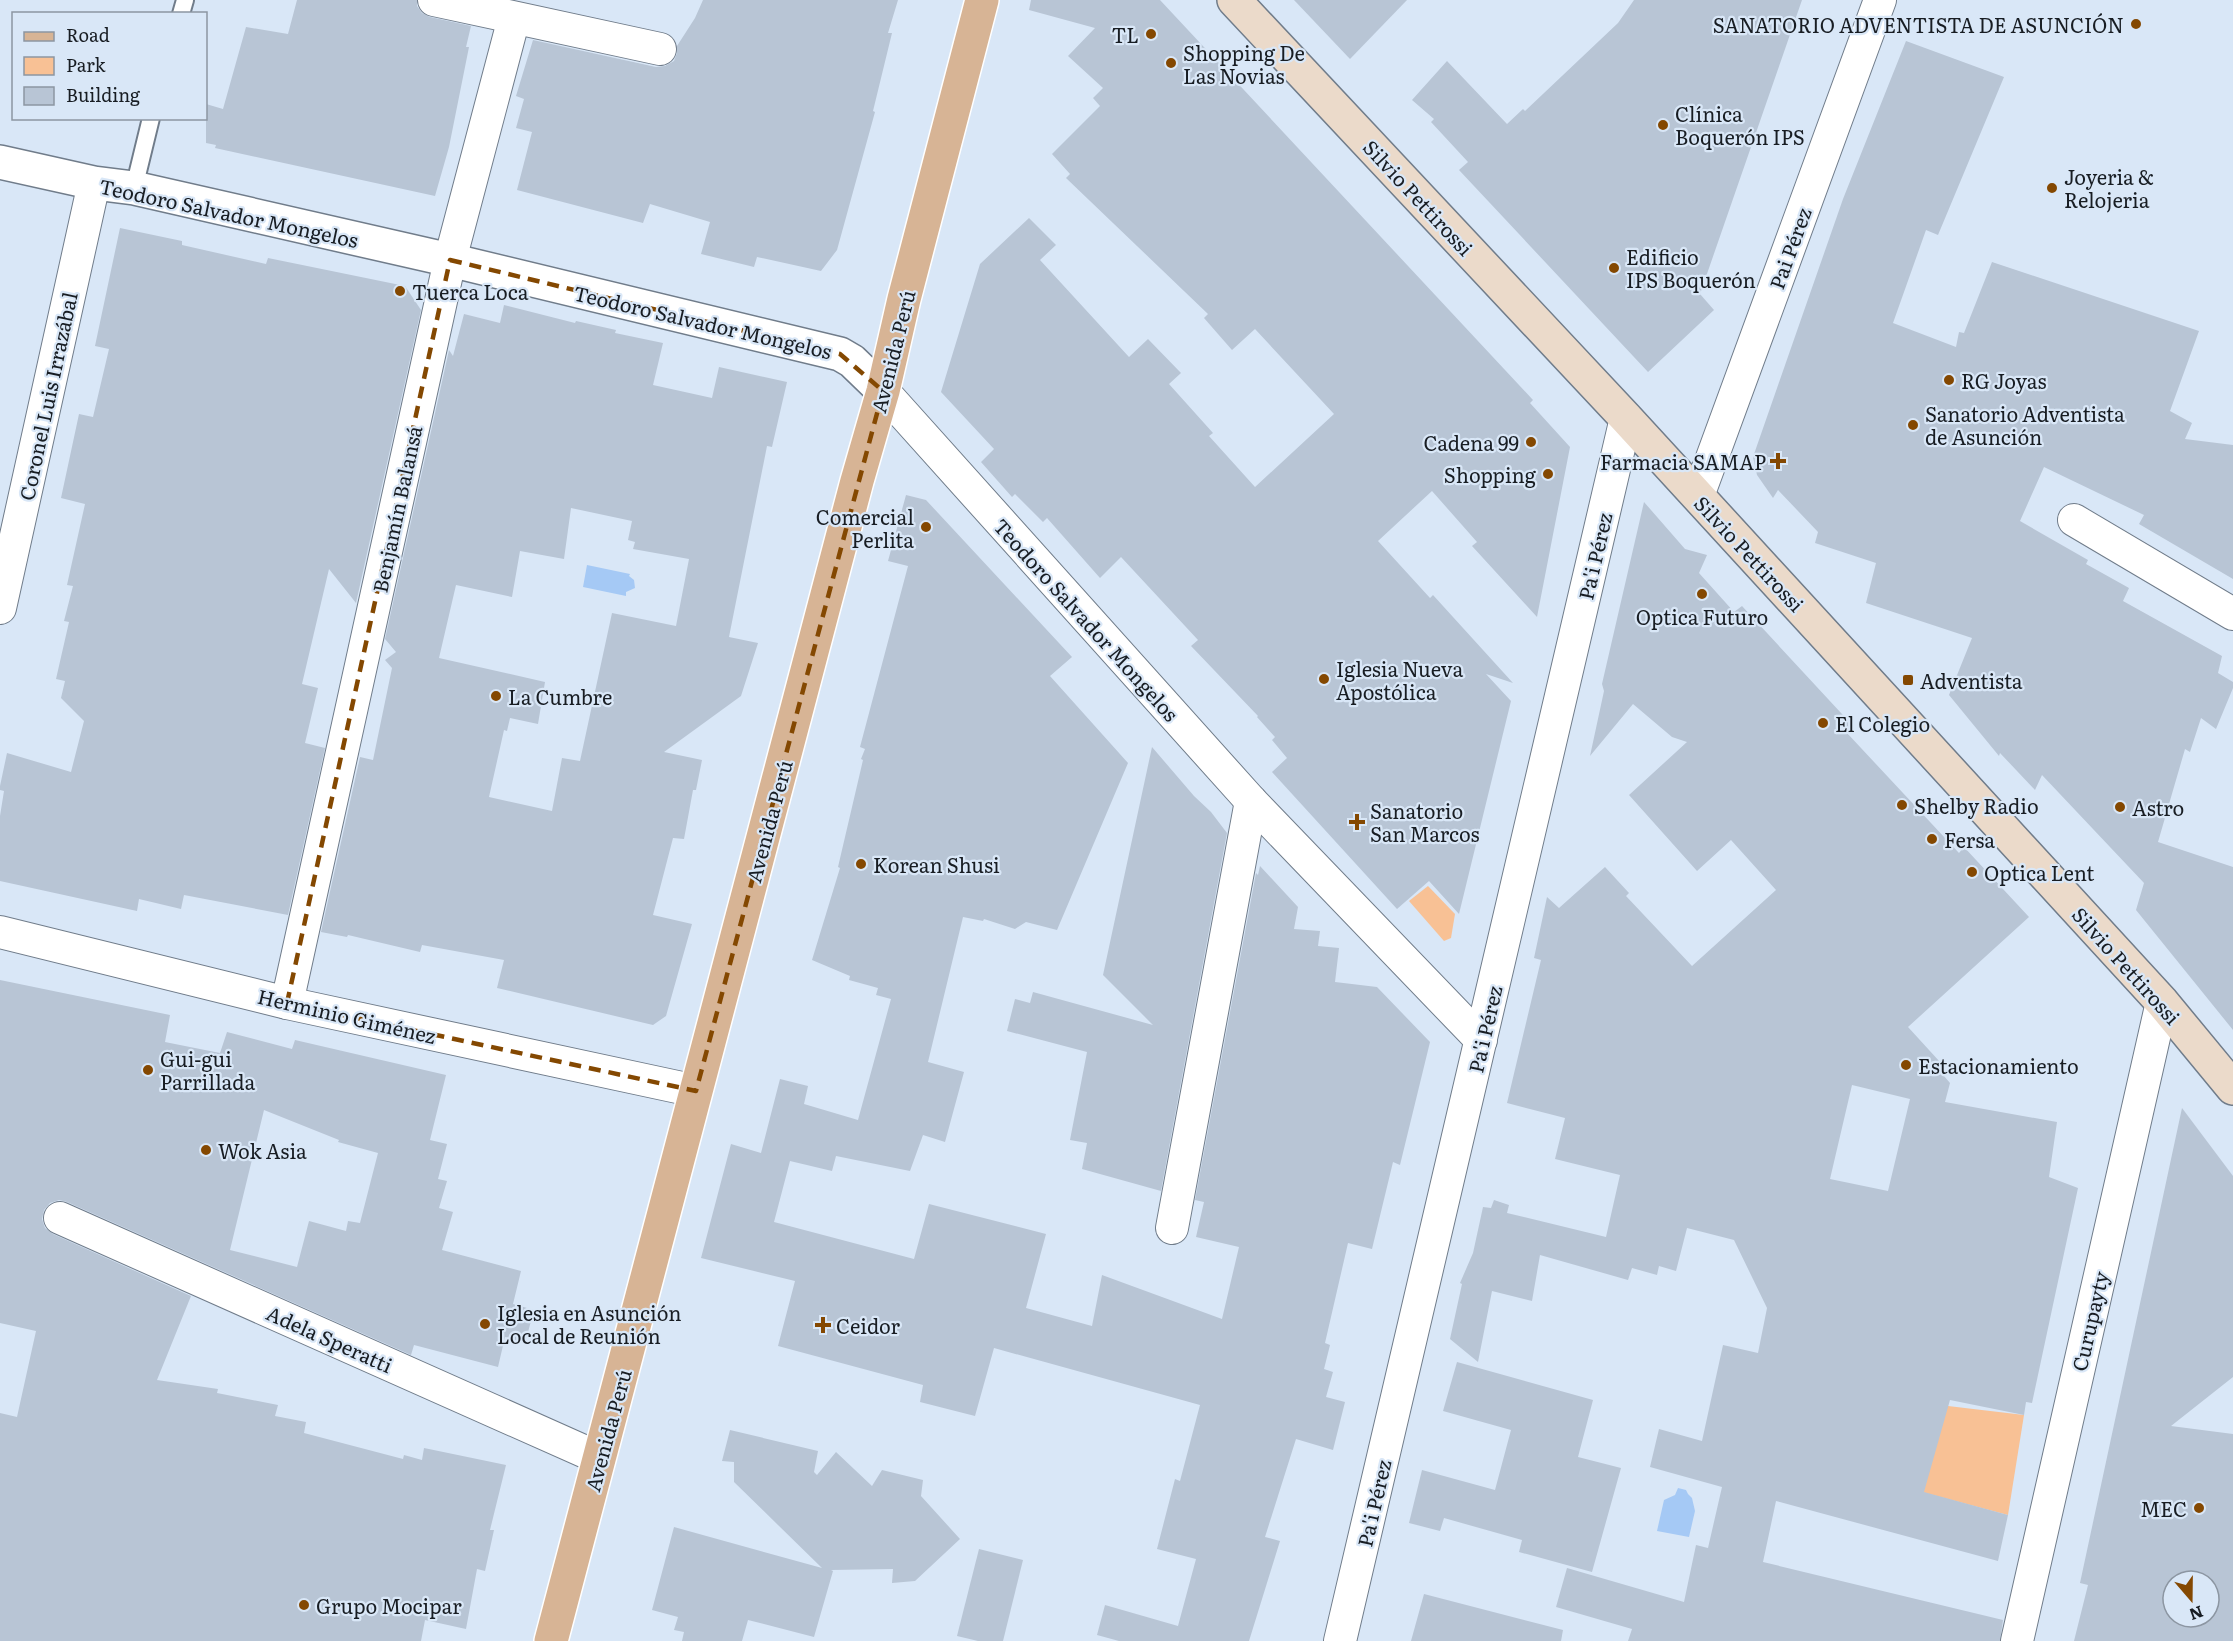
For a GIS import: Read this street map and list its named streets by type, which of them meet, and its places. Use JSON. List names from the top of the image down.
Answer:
{
  "streets": {
    "main road": ["Silvio Pettirossi", "Avenida Perú"],
    "street": [
      "Teodoro Salvador Mongelos",
      "Pai Pérez",
      "Coronel Luis Irrazábal",
      "Benjamín Balansá",
      "Pa'i Pérez",
      "Herminio Giménez",
      "Curupayty",
      "Adela Speratti"
    ]
  },
  "crossings": [
    ["Silvio Pettirossi", "Pai Pérez"],
    ["Silvio Pettirossi", "Pa'i Pérez"],
    ["Silvio Pettirossi", "Curupayty"],
    ["Teodoro Salvador Mongelos", "Avenida Perú"],
    ["Teodoro Salvador Mongelos", "Coronel Luis Irrazábal"],
    ["Teodoro Salvador Mongelos", "Benjamín Balansá"],
    ["Teodoro Salvador Mongelos", "Pa'i Pérez"],
    ["Avenida Perú", "Herminio Giménez"],
    ["Avenida Perú", "Adela Speratti"],
    ["Benjamín Balansá", "Herminio Giménez"]
  ],
  "places": {
    "other": [
      "SANATORIO ADVENTISTA DE ASUNCIÓN",
      "TL",
      "Shopping De Las Novias",
      "Clínica Boquerón IPS",
      "Joyeria & Relojeria",
      "Edificio IPS Boquerón",
      "Tuerca Loca",
      "RG Joyas",
      "Sanatorio Adventista de Asunción",
      "Cadena 99",
      "Shopping",
      "Comercial Perlita",
      "Optica Futuro",
      "Iglesia Nueva Apostólica",
      "La Cumbre",
      "El Colegio",
      "Shelby Radio",
      "Astro",
      "Fersa",
      "Korean Shusi",
      "Optica Lent",
      "Estacionamiento",
      "Gui-gui Parrillada",
      "Wok Asia",
      "Iglesia en Asunción Local de Reunión",
      "MEC",
      "Grupo Mocipar"
    ],
    "health": ["Farmacia SAMAP", "Sanatorio San Marcos", "Ceidor"],
    "transit": ["Adventista"]
  },
  "legend": ["Road", "Park", "Building"],
  "north": "bottom"
}
